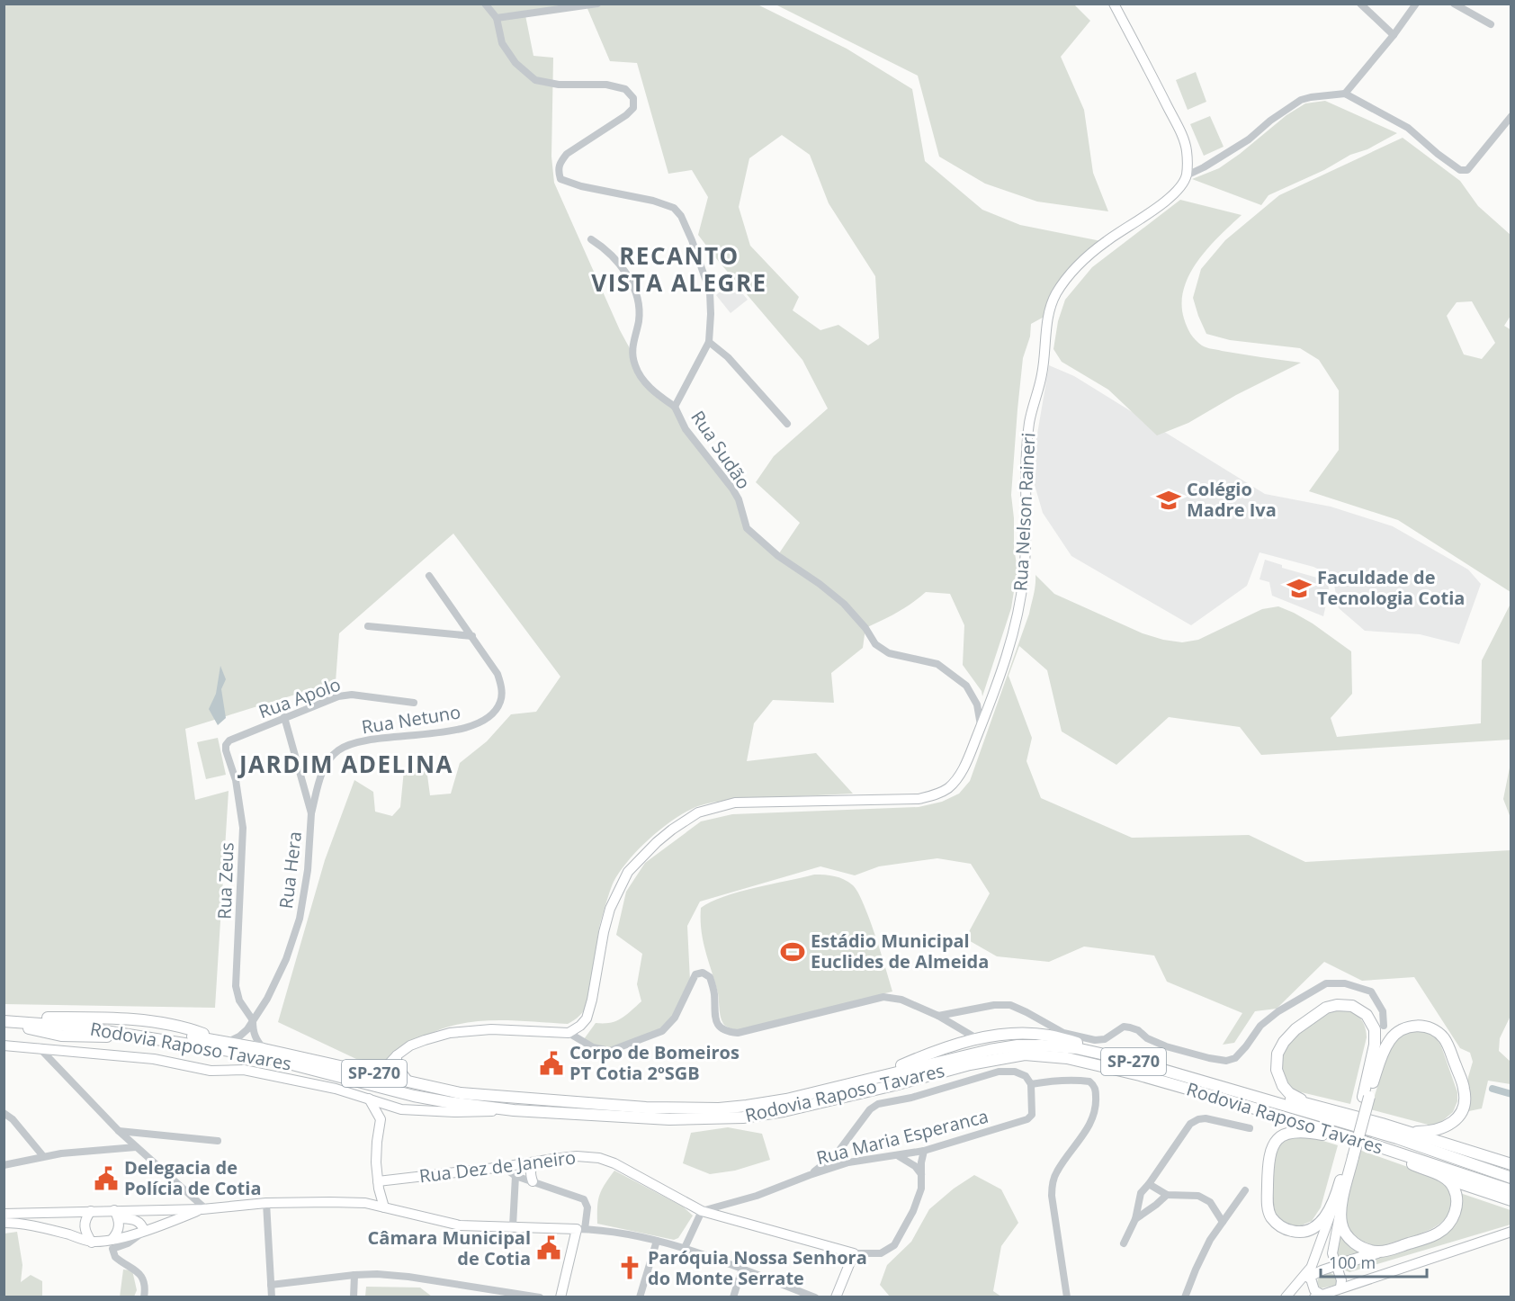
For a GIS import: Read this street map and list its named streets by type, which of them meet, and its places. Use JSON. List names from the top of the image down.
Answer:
{
  "streets": {
    "highway": ["Rodovia Raposo Tavares", "SP-270"],
    "main road": ["Rua Nelson Raineri", "Rua Dez de Janeiro"],
    "street": [
      "Rua Sudão",
      "Rua Apolo",
      "Rua Netuno",
      "Rua Hera",
      "Rua Zeus",
      "Rua Maria Esperanca"
    ]
  },
  "crossings": [
    ["Rua Sudão", "Rua Nelson Raineri"],
    ["Rua Apolo", "Rua Hera"],
    ["Rua Apolo", "Rua Zeus"],
    ["Rua Netuno", "Rua Hera"],
    ["Rua Hera", "Rua Zeus"],
    ["Rua Hera", "Rodovia Raposo Tavares"],
    ["Rua Zeus", "Rodovia Raposo Tavares"]
  ],
  "districts": ["RECANTO VISTA ALEGRE", "JARDIM ADELINA"],
  "places": {
    "school or university": ["Colégio Madre Iva", "Faculdade de Tecnologia Cotia"],
    "sports": ["Estádio Municipal Euclides de Almeida"],
    "public building": ["Corpo de Bomeiros PT Cotia 2ºSGB", "Delegacia de Polícia de Cotia", "Câmara Municipal de Cotia"],
    "church": ["Paróquia Nossa Senhora do Monte Serrate"]
  },
  "scale_bar": "100 m"
}
